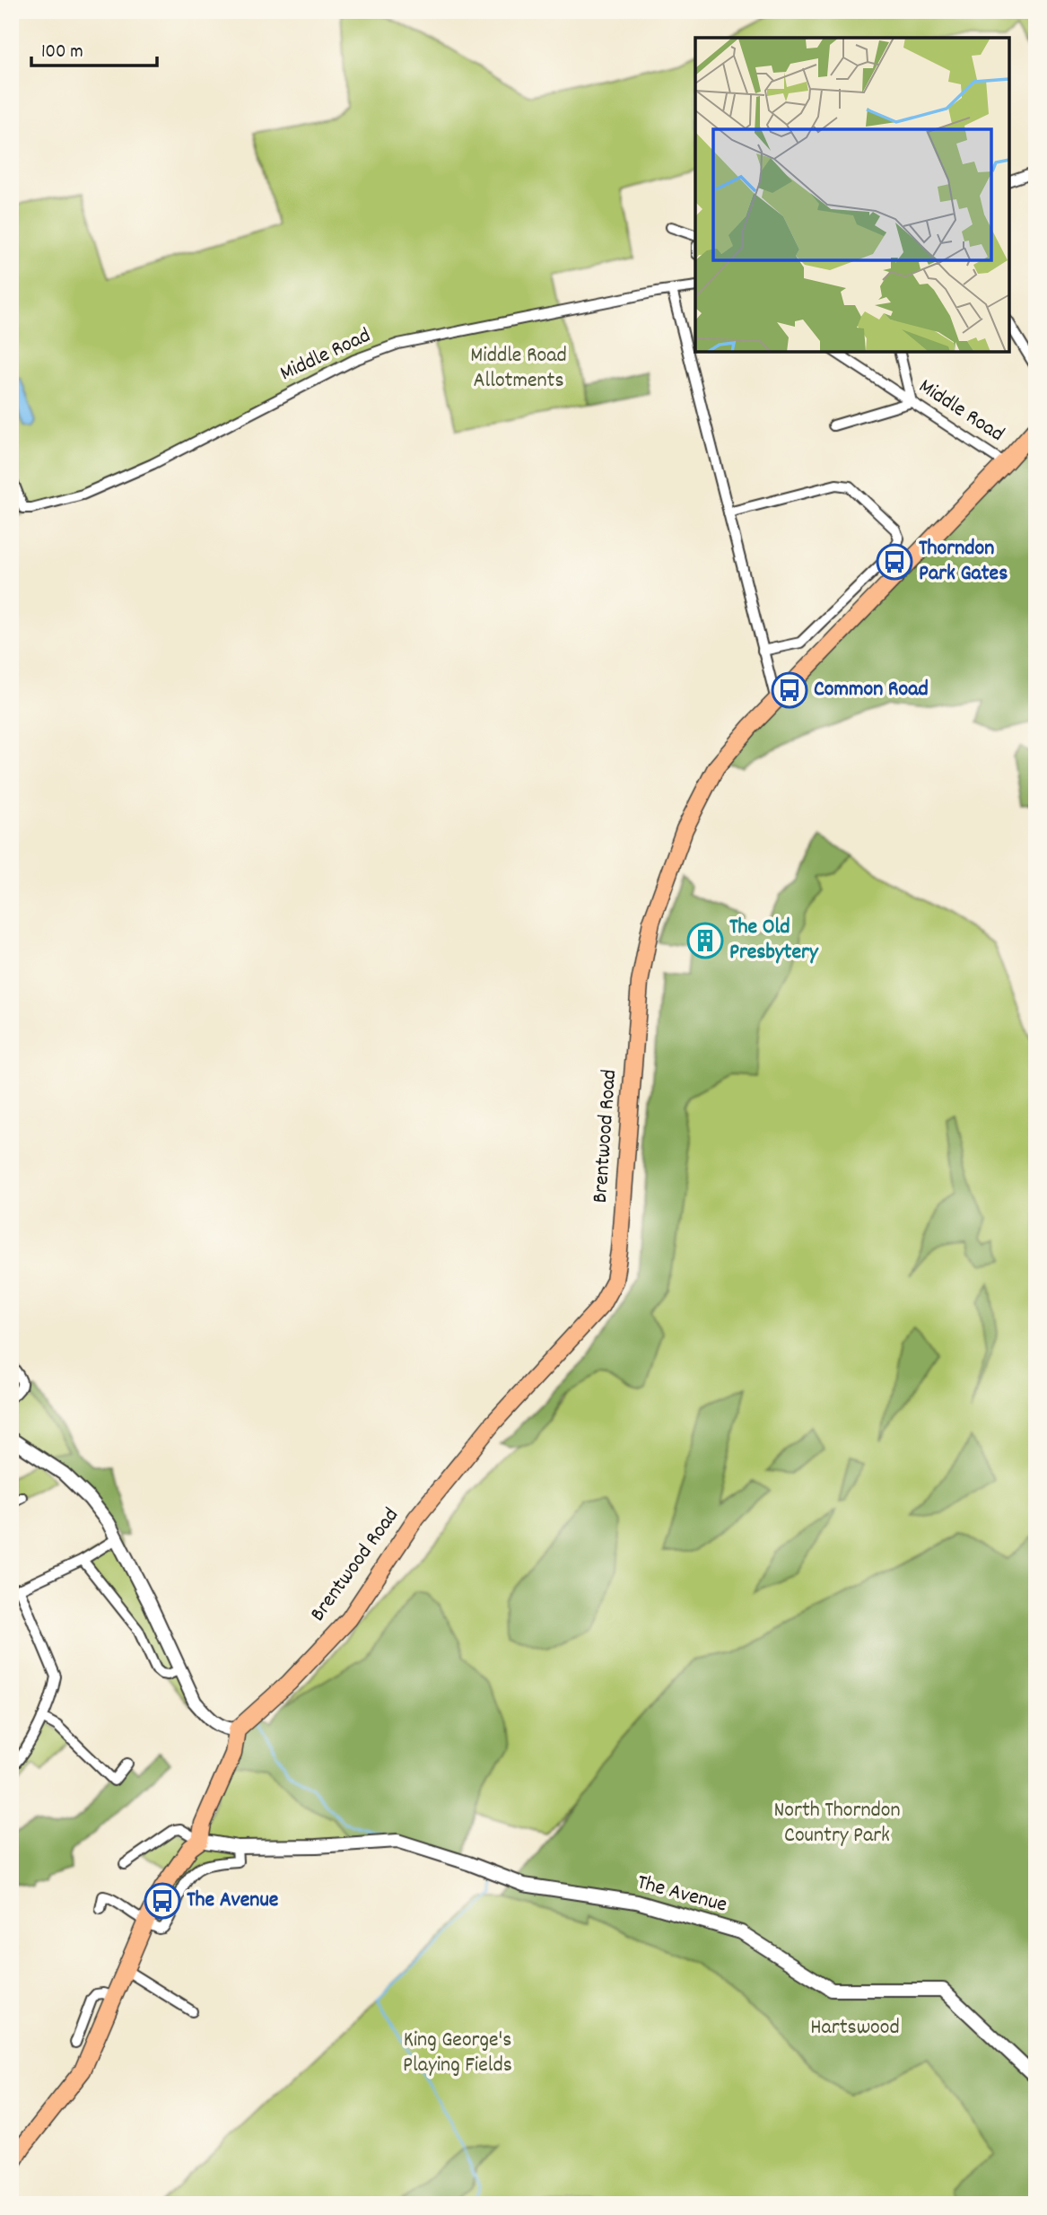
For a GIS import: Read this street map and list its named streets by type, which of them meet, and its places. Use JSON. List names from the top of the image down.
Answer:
{
  "streets": {
    "main road": ["Brentwood Road"],
    "street": ["Middle Road", "The Avenue"]
  },
  "crossings": [
    ["Middle Road", "Brentwood Road"]
  ],
  "parks": [
    "Middle Road Allotments",
    "North Thorndon Country Park",
    "Hartswood",
    "King George's Playing Fields"
  ],
  "places": {
    "bus stop": ["Thorndon Park Gates", "Common Road", "The Avenue"],
    "building": ["The Old Presbytery"]
  },
  "scale_bar": "100 m"
}
